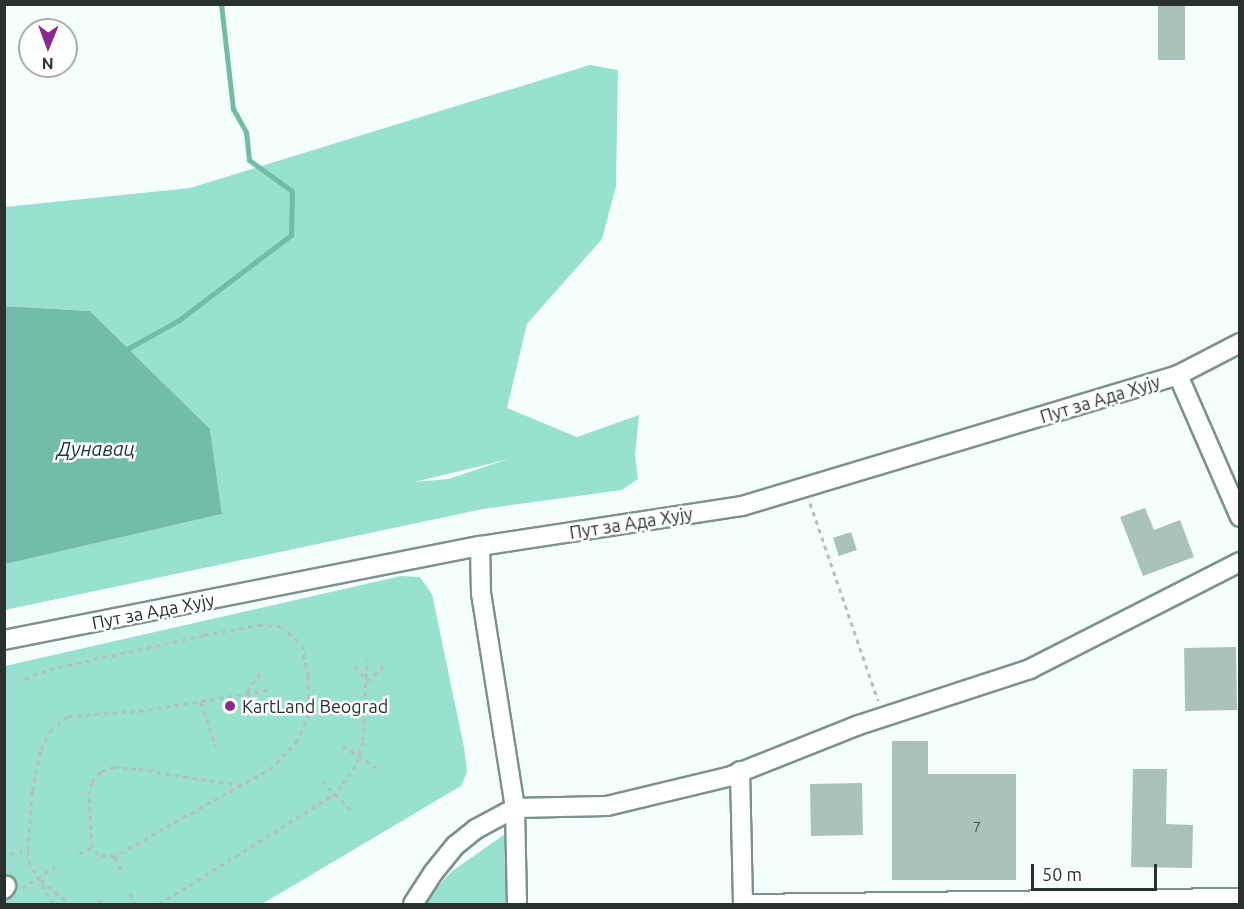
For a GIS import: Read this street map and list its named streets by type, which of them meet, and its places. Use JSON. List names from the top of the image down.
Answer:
{
  "streets": {
    "lane": ["Пут за Ада Хују"]
  },
  "water": ["Дунавац"],
  "places": ["KartLand Beograd"],
  "house_numbers": ["7"],
  "scale_bar": "50 m",
  "north": "bottom"
}
